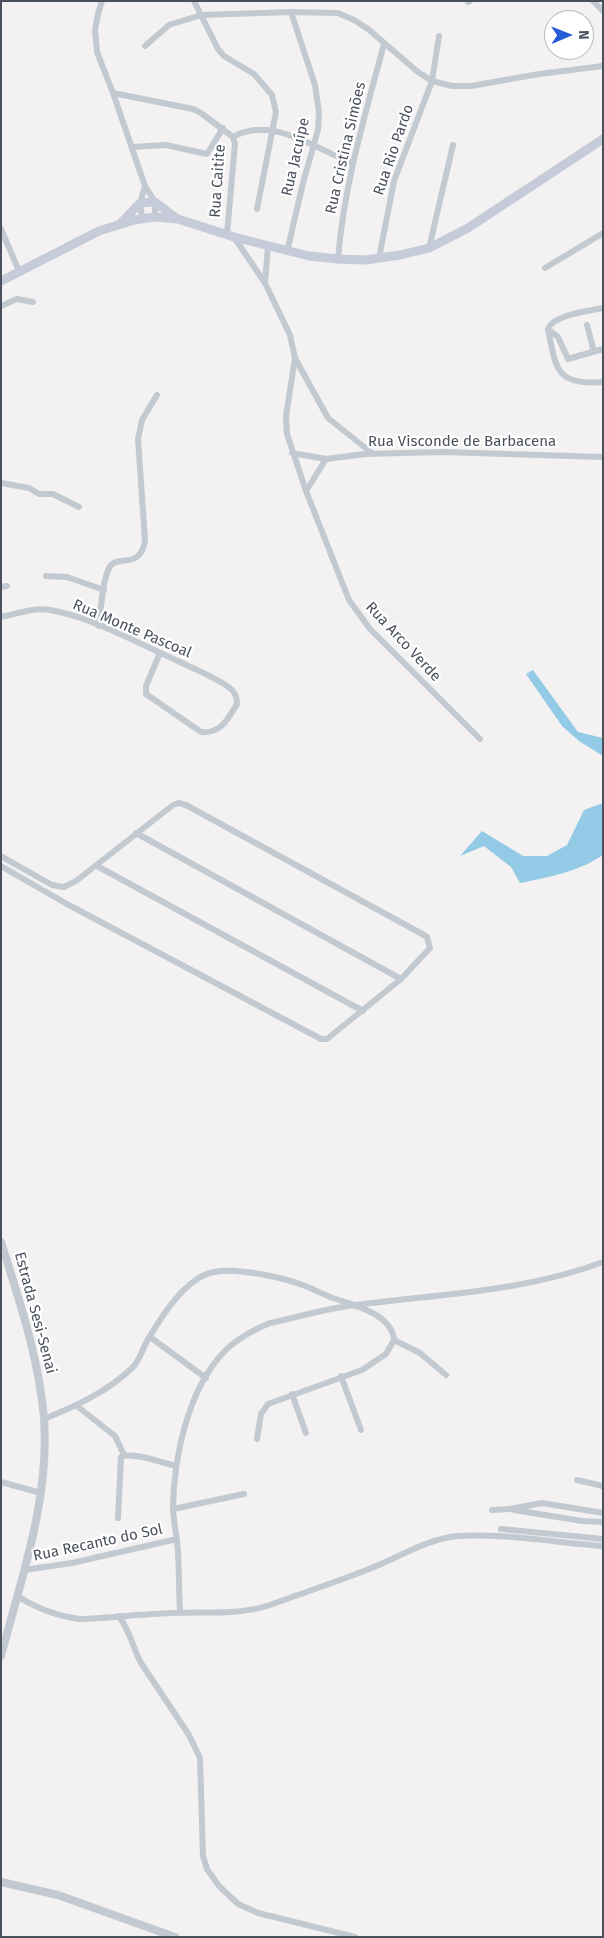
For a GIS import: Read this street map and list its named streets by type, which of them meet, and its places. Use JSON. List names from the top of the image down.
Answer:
{
  "streets": {
    "street": [
      "Rua Cristina Simões",
      "Rua Rio Pardo",
      "Rua Jacuípe",
      "Rua Caitite",
      "Rua Visconde de Barbacena",
      "Rua Monte Pascoal",
      "Rua Arco Verde",
      "Estrada Sesi-Senai",
      "Rua Recanto do Sol"
    ]
  },
  "crossings": [
    ["Rua Cristina Simões", "Rua Caitite"],
    ["Rua Jacuípe", "Rua Caitite"],
    ["Rua Visconde de Barbacena", "Rua Arco Verde"],
    ["Estrada Sesi-Senai", "Rua Recanto do Sol"]
  ],
  "north": "right"
}
